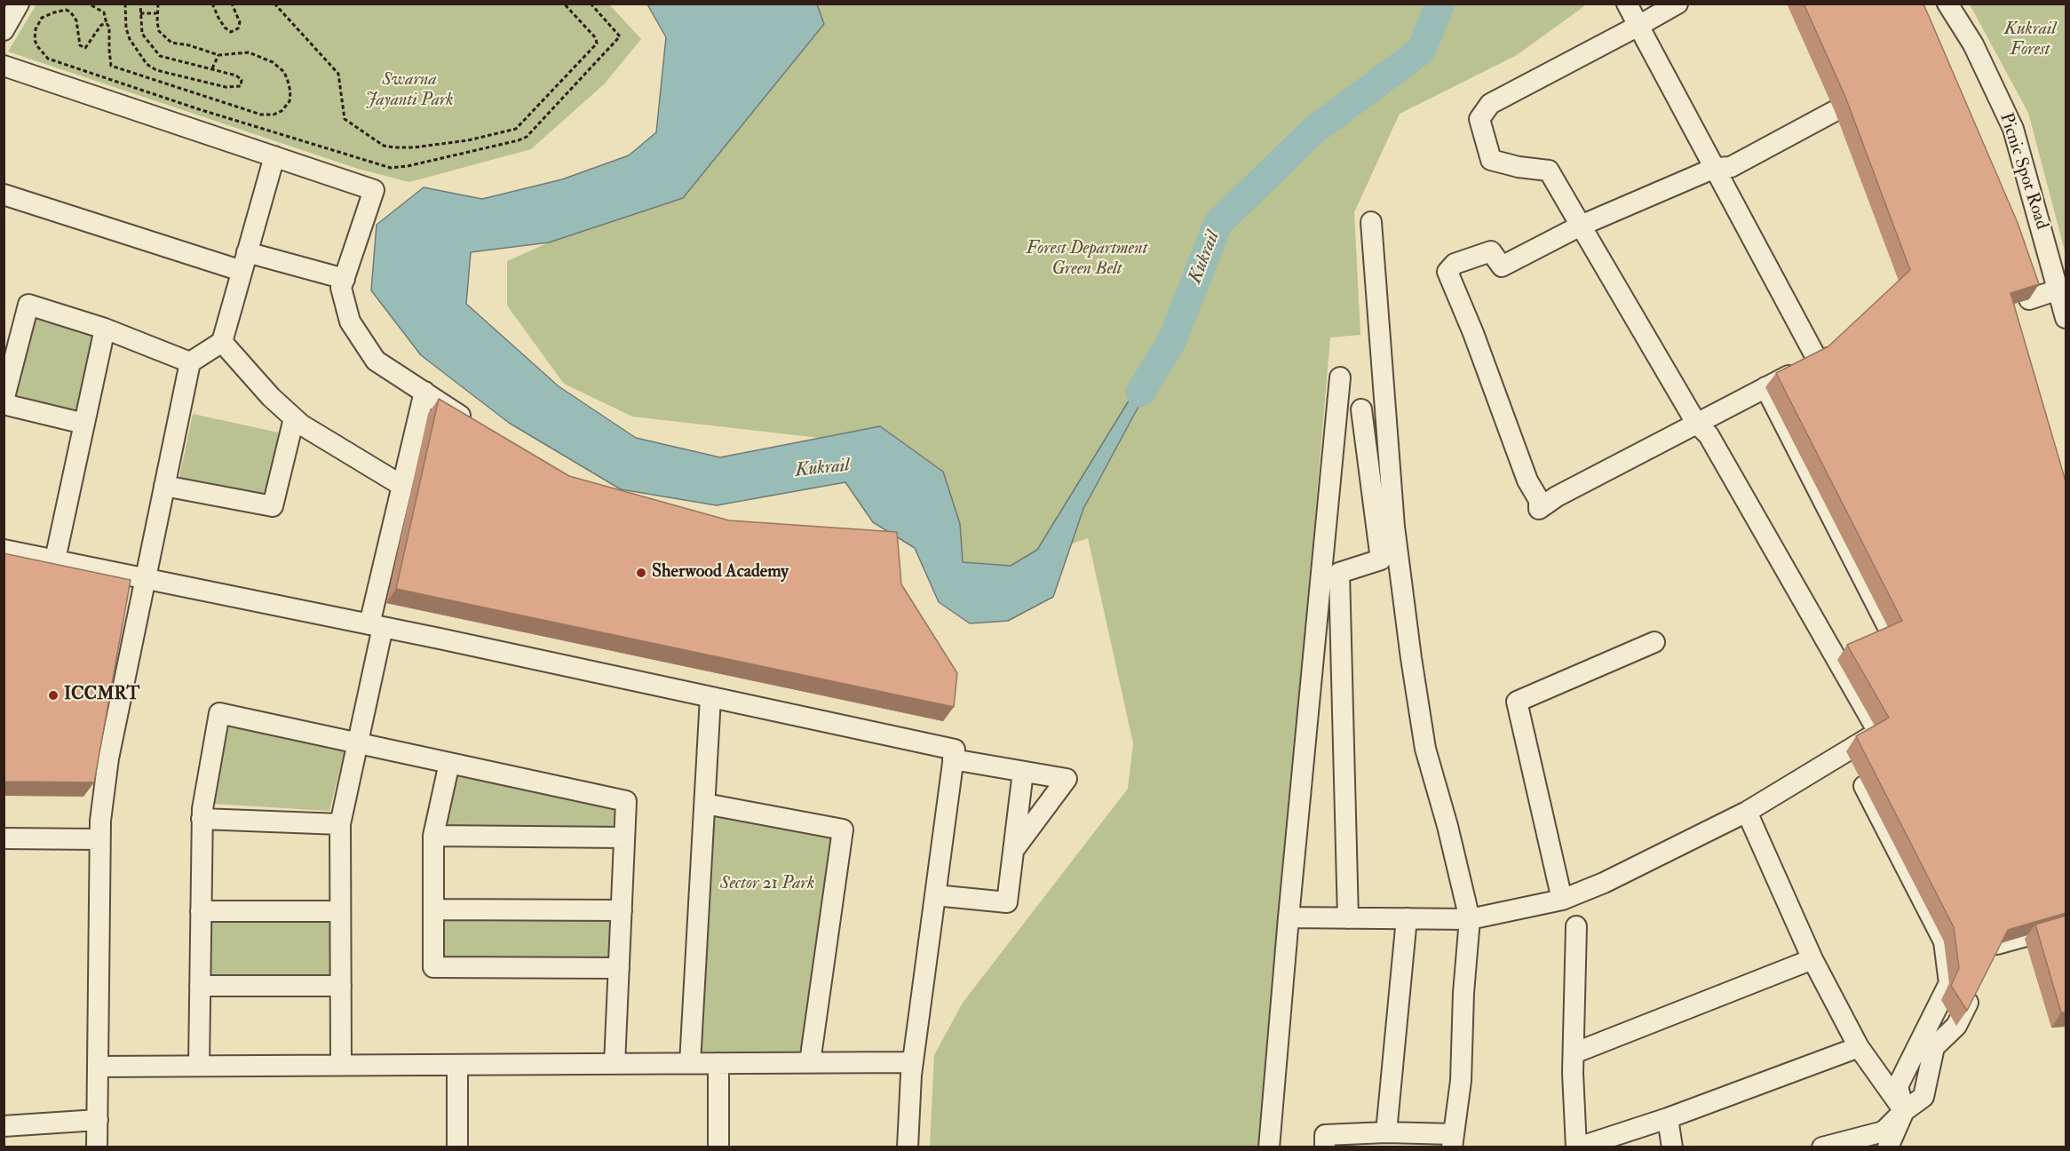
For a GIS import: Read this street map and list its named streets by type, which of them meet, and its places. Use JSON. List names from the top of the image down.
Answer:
{
  "streets": {
    "street": ["Picnic Spot Road"]
  },
  "water": ["Kukrail"],
  "parks": [
    "Kukrail Forest",
    "Swarna Jayanti Park",
    "Forest Department Green Belt",
    "Sector 21 Park"
  ],
  "places": ["Sherwood Academy", "ICCMRT"]
}
